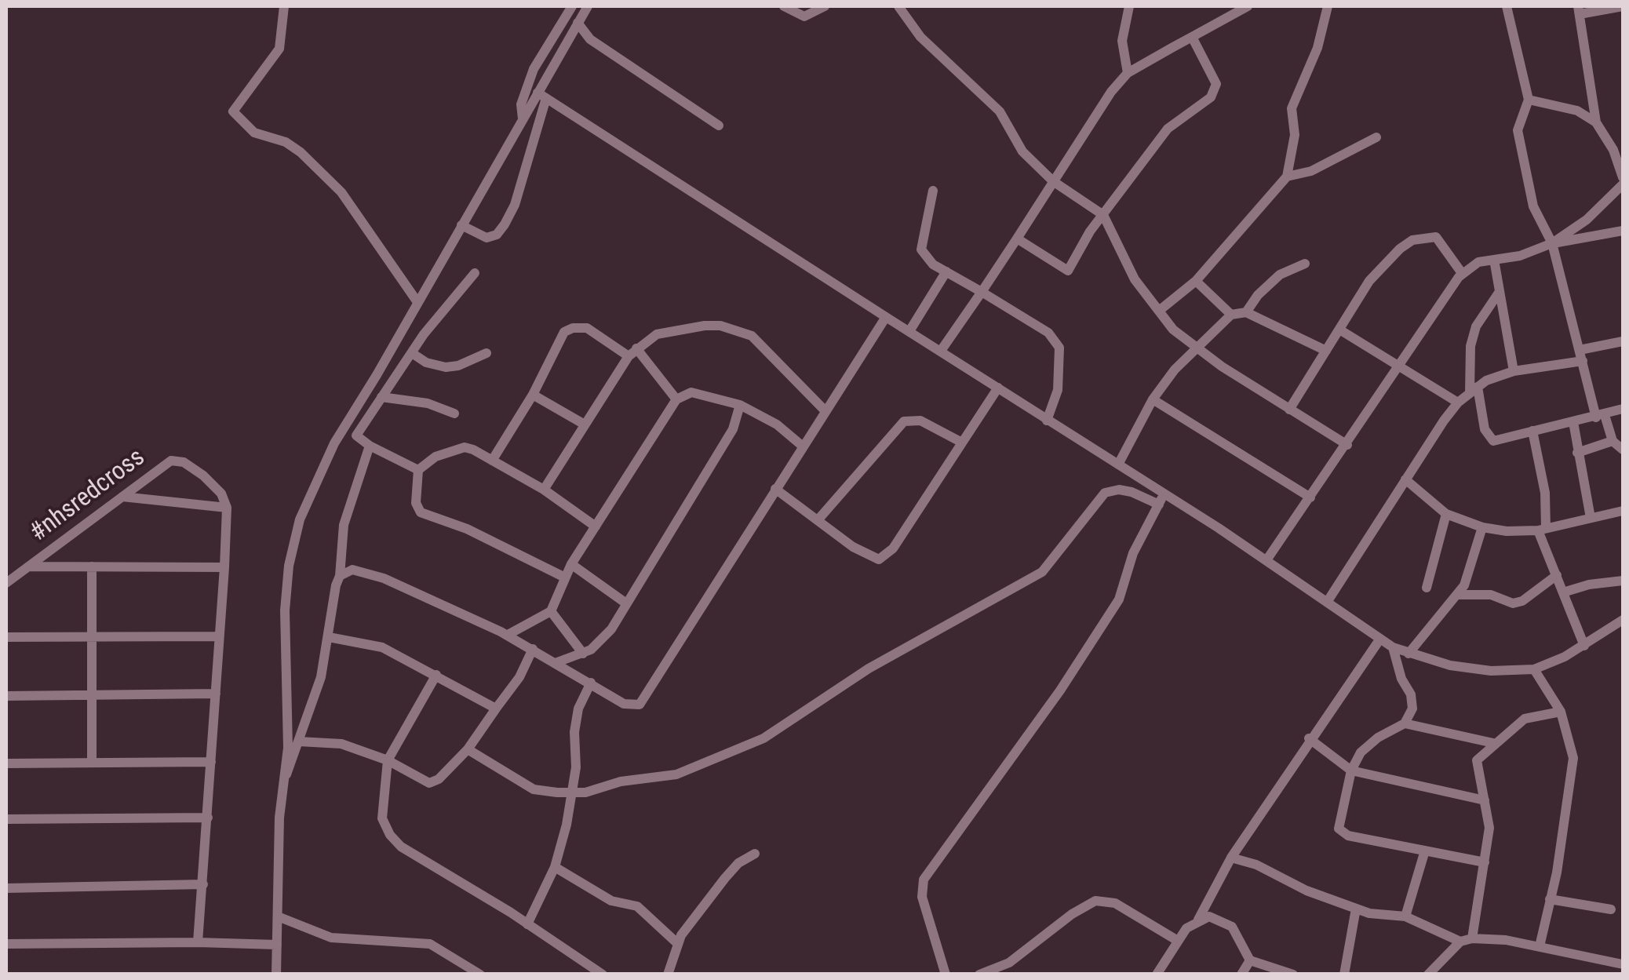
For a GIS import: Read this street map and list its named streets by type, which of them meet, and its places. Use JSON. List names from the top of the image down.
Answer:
{
  "streets": {
    "street": ["#nhsredcross"]
  }
}
